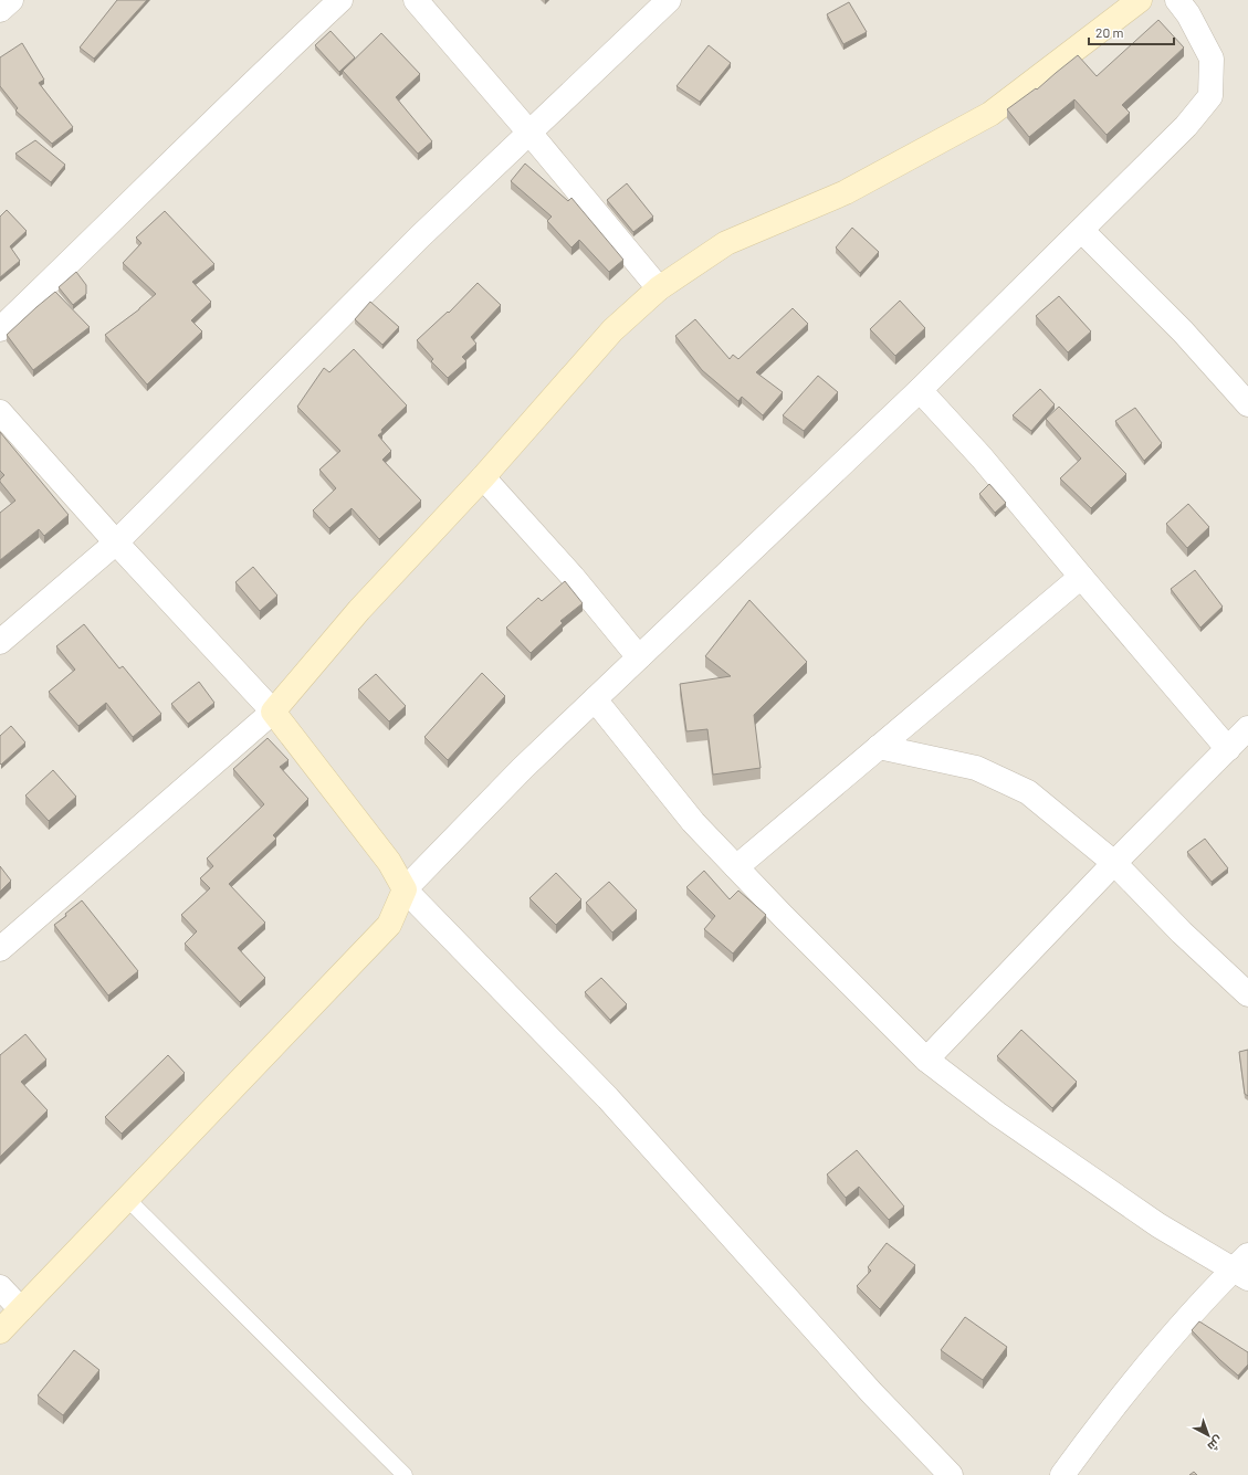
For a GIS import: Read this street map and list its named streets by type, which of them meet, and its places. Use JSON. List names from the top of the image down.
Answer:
{
  "scale_bar": "20 m",
  "north": "bottom right"
}
